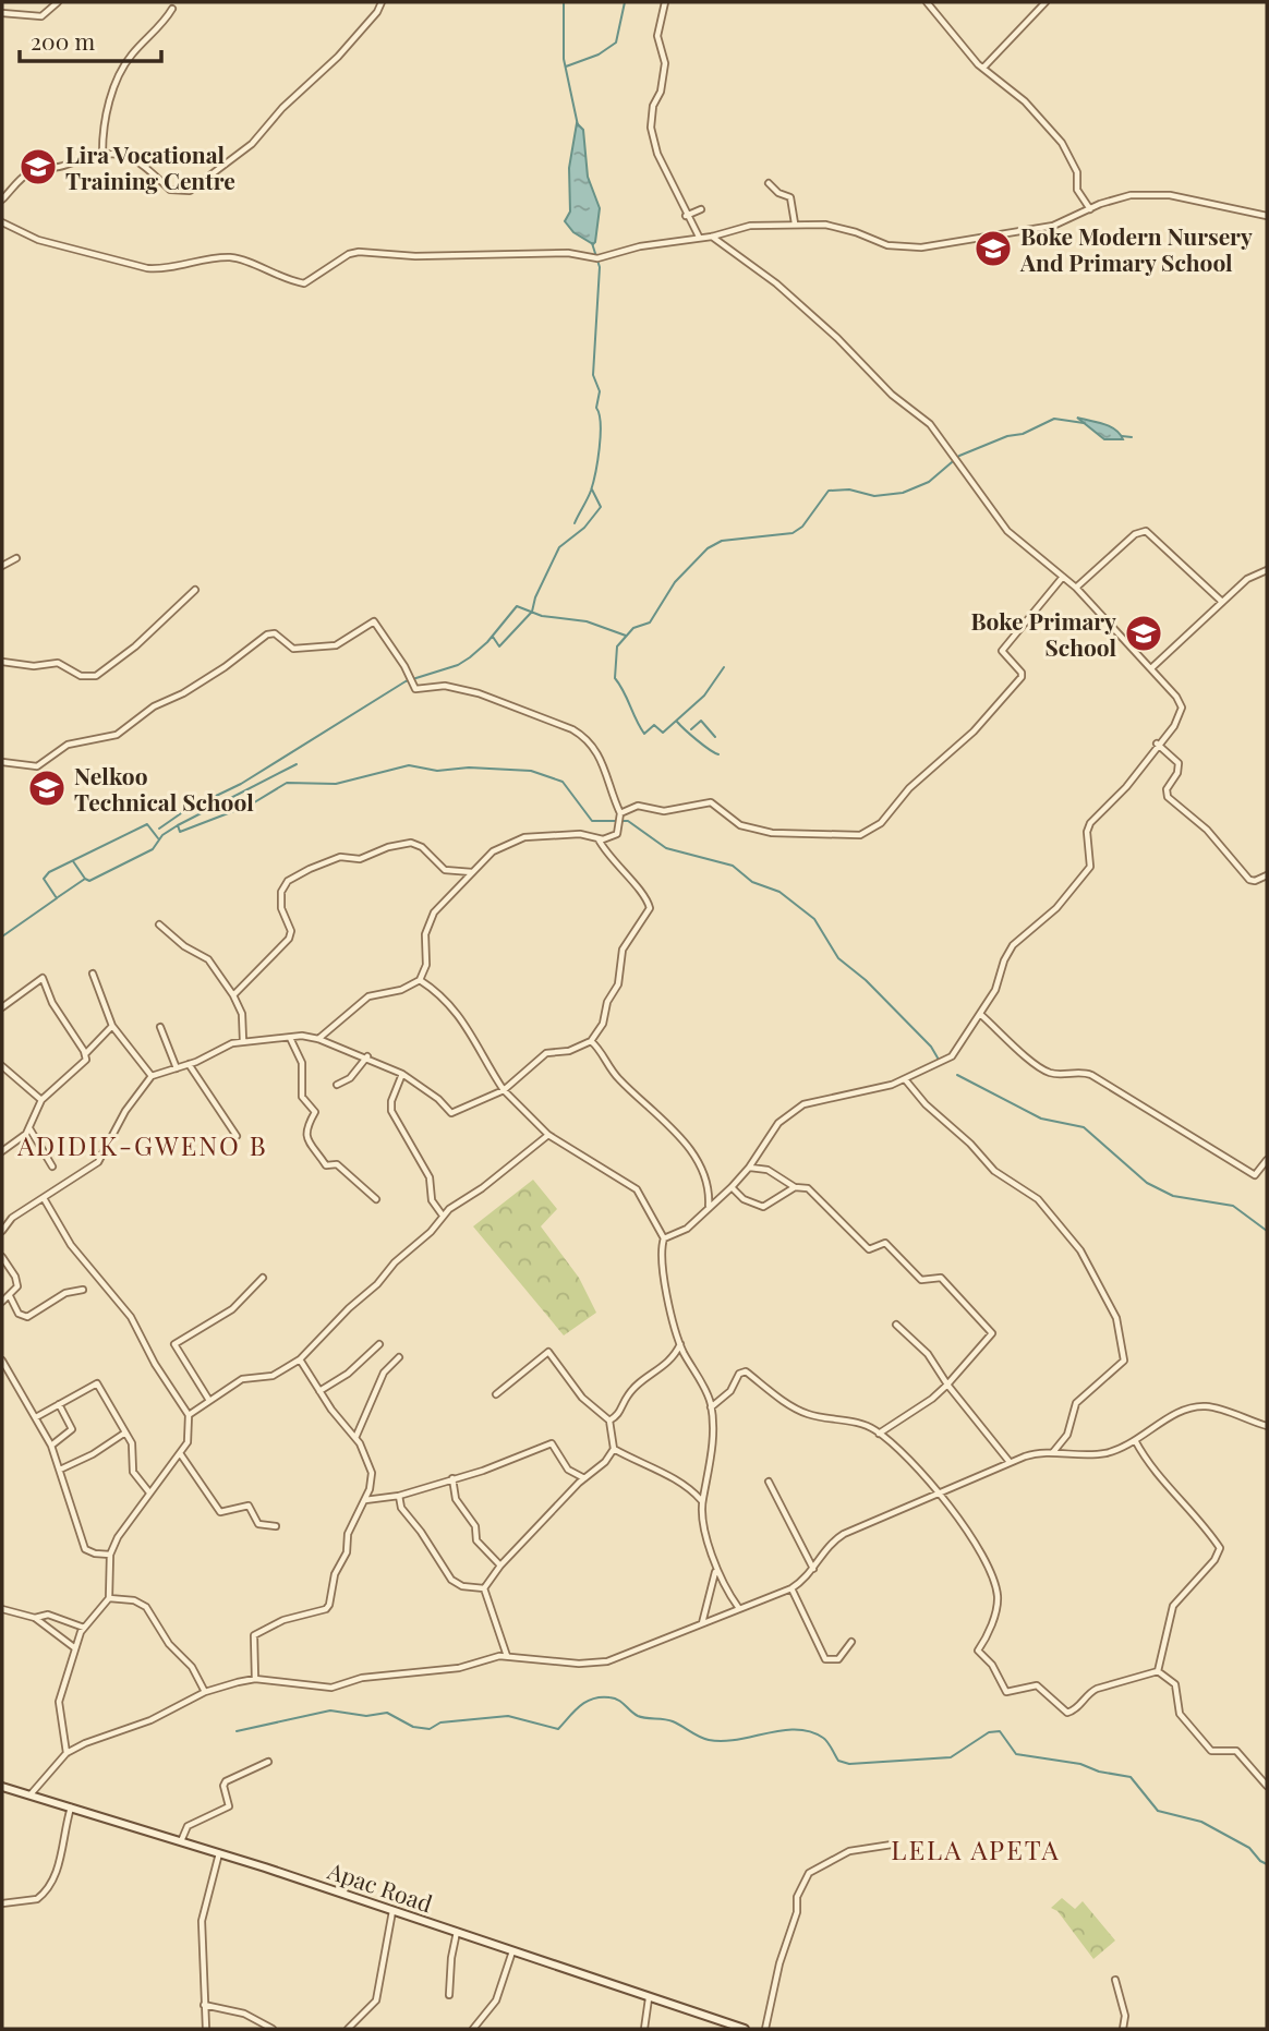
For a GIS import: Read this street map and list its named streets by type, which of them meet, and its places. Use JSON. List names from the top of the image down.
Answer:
{
  "streets": {
    "main road": ["Apac Road"]
  },
  "districts": ["ADIDIK-GWENO B", "LELA APETA"],
  "places": {
    "school or university": [
      "Lira Vocational Training Centre",
      "Boke Modern Nursery And Primary School",
      "Boke Primary School",
      "Nelkoo Technical School"
    ]
  },
  "scale_bar": "200 m"
}
